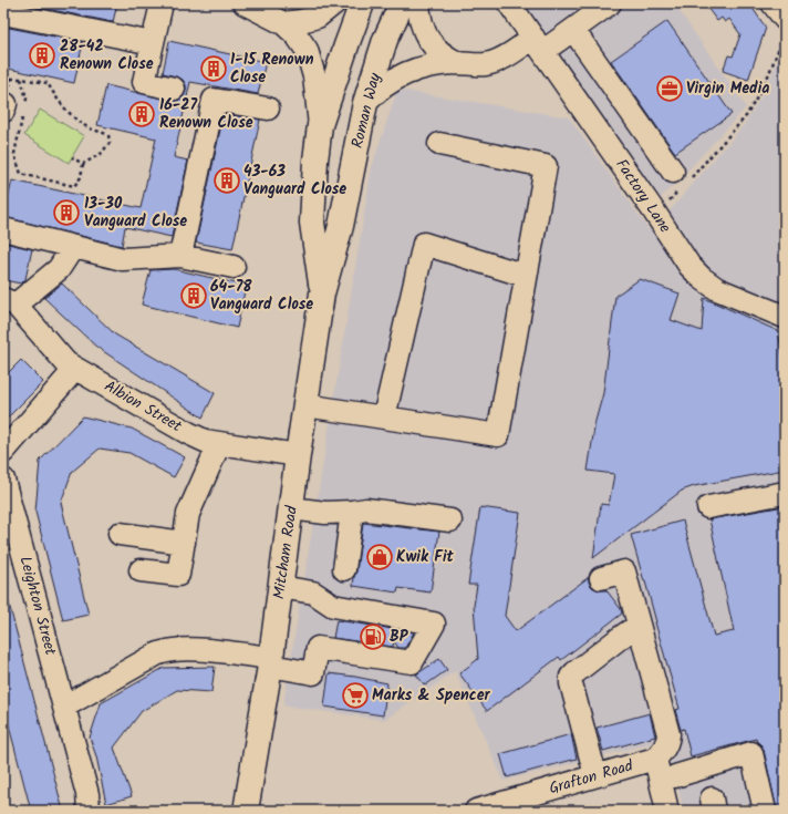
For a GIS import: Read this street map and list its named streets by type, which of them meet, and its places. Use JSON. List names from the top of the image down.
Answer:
{
  "streets": {
    "main road": ["Roman Way", "Mitcham Road"],
    "street": [
      "Factory Lane",
      "Albion Street",
      "Leighton Street",
      "Grafton Road"
    ]
  },
  "crossings": [
    ["Roman Way", "Mitcham Road"],
    ["Albion Street", "Mitcham Road"]
  ],
  "places": {
    "building": [
      "28-42 Renown Close",
      "1-15 Renown Close",
      "16-27 Renown Close",
      "43-63 Vanguard Close",
      "13-30 Vanguard Close",
      "64-78 Vanguard Close"
    ],
    "office": ["Virgin Media"],
    "shop": ["Kwik Fit"],
    "fuel station": ["BP"],
    "supermarket": ["Marks & Spencer"]
  }
}
